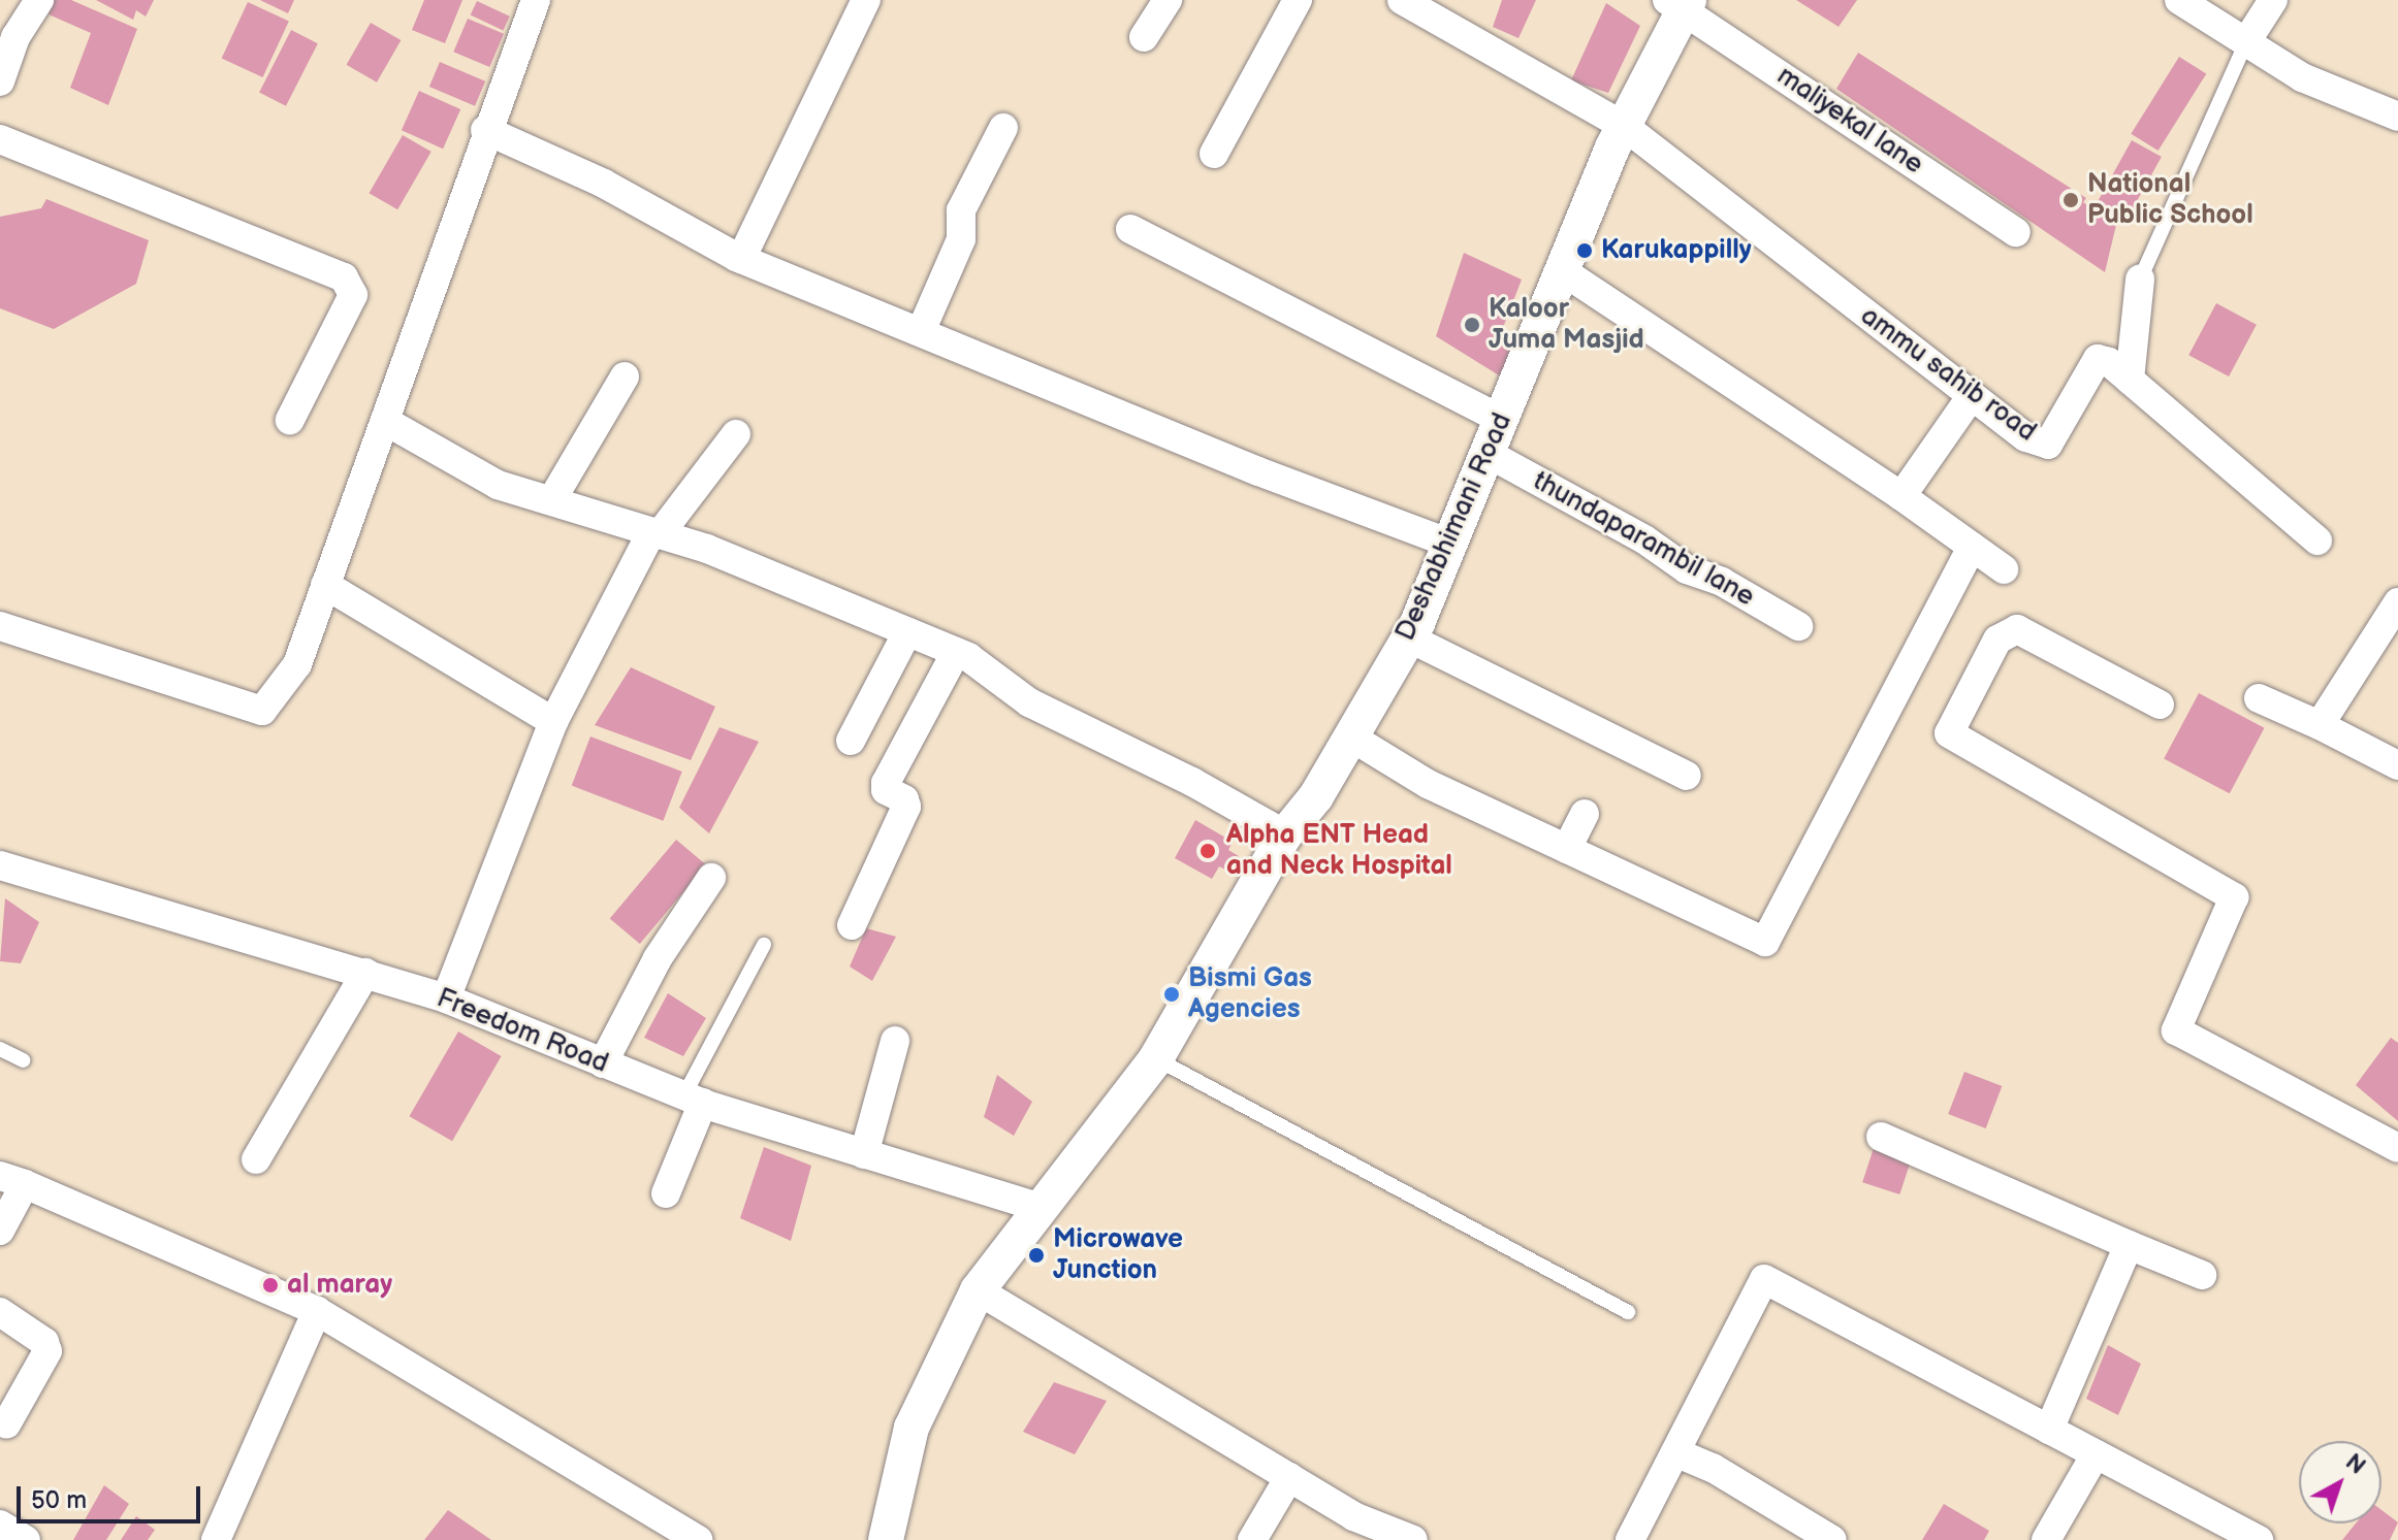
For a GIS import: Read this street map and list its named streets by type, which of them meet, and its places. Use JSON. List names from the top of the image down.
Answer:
{
  "streets": {
    "street": [
      "maliyekal lane",
      "ammu sahib road",
      "Deshabhimani Road",
      "thundaparambil lane",
      "Freedom Road"
    ]
  },
  "crossings": [
    ["maliyekal lane", "Deshabhimani Road"],
    ["ammu sahib road", "Deshabhimani Road"],
    ["Deshabhimani Road", "thundaparambil lane"],
    ["Deshabhimani Road", "Freedom Road"]
  ],
  "places": [
    "National Public School",
    "Karukappilly",
    "Kaloor Juma Masjid",
    "Alpha ENT Head and Neck Hospital",
    "Bismi Gas Agencies",
    "Microwave Junction",
    "al maray"
  ],
  "scale_bar": "50 m",
  "north": "top right"
}
